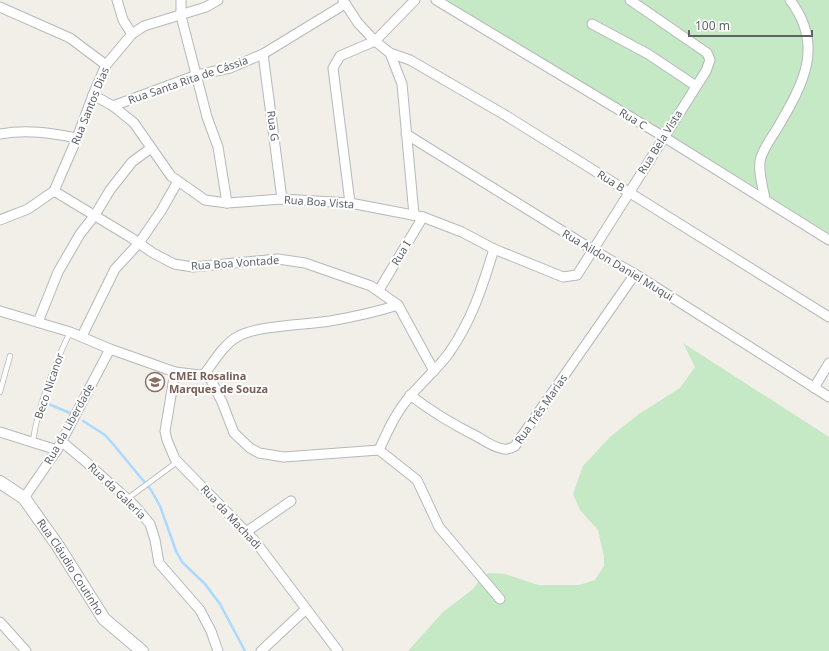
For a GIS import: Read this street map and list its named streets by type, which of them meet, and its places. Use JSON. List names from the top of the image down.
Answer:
{
  "streets": {
    "street": [
      "Rua Santa Rita de Cássia",
      "Rua Santos Dias",
      "Rua C",
      "Rua G",
      "Rua Bela Vista",
      "Rua B",
      "Rua Boa Vista",
      "Rua I",
      "Rua Boa Vontade",
      "Rua Aildon Daniel Muqui",
      "Rua Três Marias",
      "Rua da Liberdade",
      "Rua da Galeria",
      "Rua da Machadi",
      "Rua Cláudio Coutinho"
    ],
    "lane": ["Beco Nicanor"]
  },
  "crossings": [
    ["Rua Santa Rita de Cássia", "Rua G"],
    ["Rua Santa Rita de Cássia", "Rua Boa Vista"],
    ["Rua Santos Dias", "Rua Boa Vista"],
    ["Rua Santos Dias", "Rua Boa Vontade"],
    ["Rua C", "Rua Bela Vista"],
    ["Rua G", "Rua Boa Vista"],
    ["Rua Bela Vista", "Rua B"],
    ["Rua Bela Vista", "Rua Boa Vista"],
    ["Rua Bela Vista", "Rua Aildon Daniel Muqui"],
    ["Rua Boa Vista", "Rua I"],
    ["Rua I", "Rua Boa Vontade"],
    ["Rua Aildon Daniel Muqui", "Rua Três Marias"],
    ["Beco Nicanor", "Rua da Galeria"],
    ["Rua da Liberdade", "Rua da Galeria"],
    ["Rua da Liberdade", "Rua Cláudio Coutinho"]
  ],
  "places": {
    "school or university": ["CMEI Rosalina Marques de Souza"]
  },
  "scale_bar": "100 m"
}
